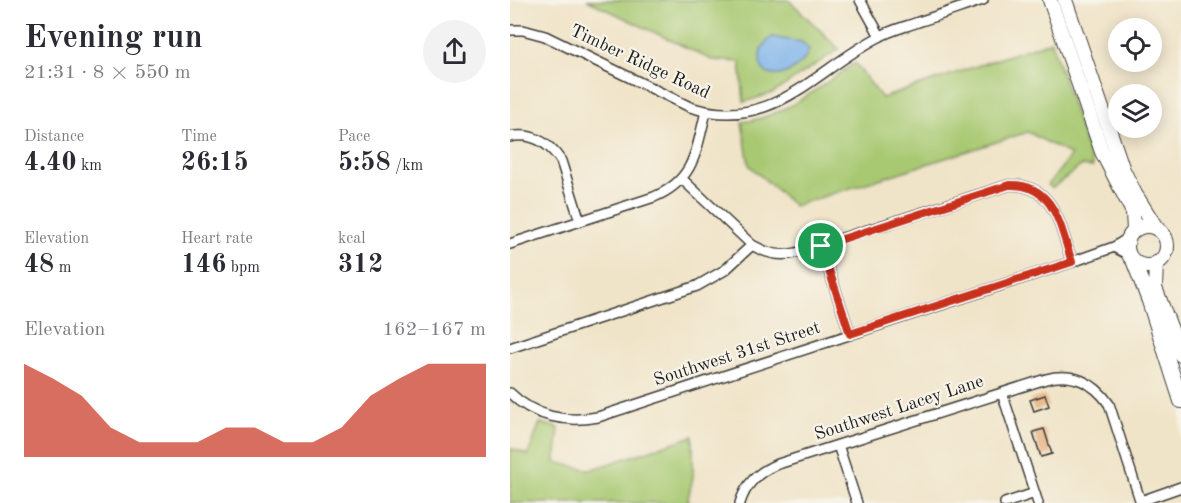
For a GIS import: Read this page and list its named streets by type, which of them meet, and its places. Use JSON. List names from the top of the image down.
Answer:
{
  "streets": {
    "street": ["Timber Ridge Road", "Southwest 31st Street", "Southwest Lacey Lane"]
  },
  "page": {
    "heading": ["Evening run", "21:31 · 8 × 550 m"],
    "stats": [
      ["Distance", "4.40 km"],
      ["Time", "26:15"],
      ["Pace", "5:58 /km"],
      ["Elevation", "48 m"],
      ["Heart rate", "146 bpm"],
      ["kcal", "312"]
    ],
    "chart": ["Elevation", "162–167 m"]
  }
}
